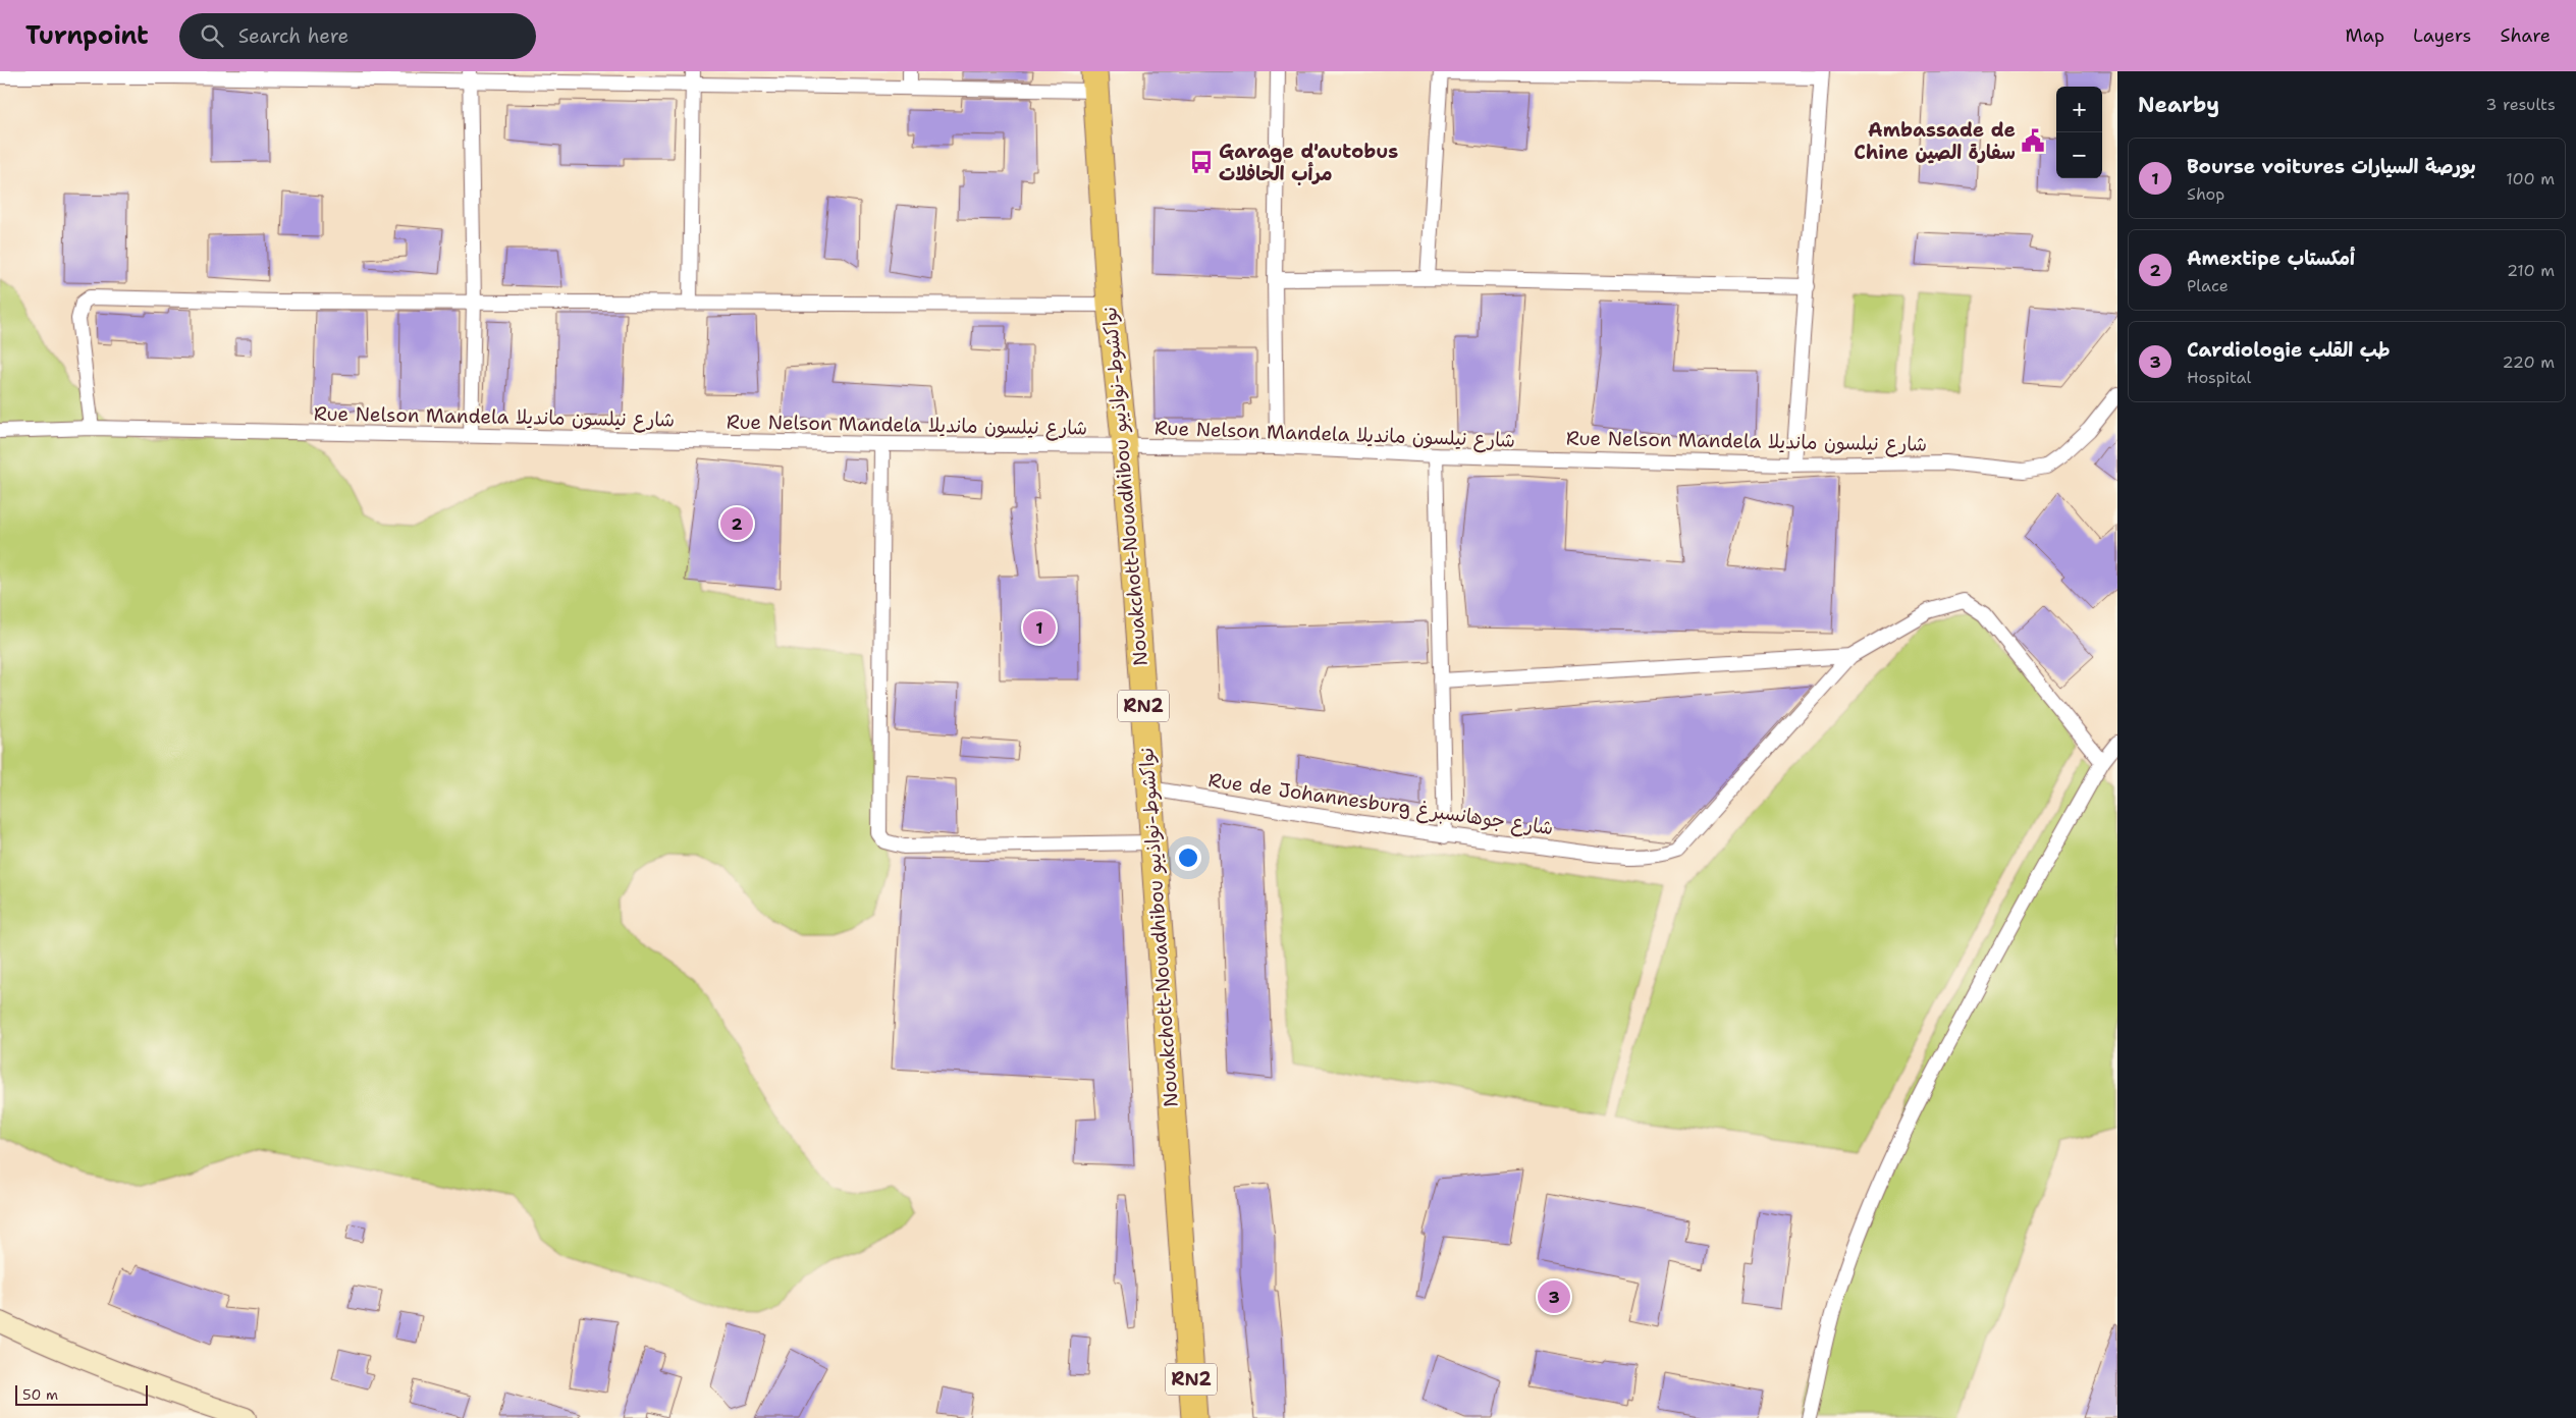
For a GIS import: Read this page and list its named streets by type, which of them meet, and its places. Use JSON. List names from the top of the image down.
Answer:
{
  "streets": {
    "highway": ["Nouakchott-Nouadhibou نواكشوط-نواذيبو", "RN2"],
    "street": ["Rue Nelson Mandela شارع نيلسون مانديلا", "Rue de Johannesburg شارع جوهانسبرغ"]
  },
  "crossings": [
    ["Rue Nelson Mandela شارع نيلسون مانديلا", "Nouakchott-Nouadhibou نواكشوط-نواذيبو"],
    ["Nouakchott-Nouadhibou نواكشوط-نواذيبو", "Rue de Johannesburg شارع جوهانسبرغ"]
  ],
  "places": {
    "public building": ["Ambassade de Chine سفارة الصين"],
    "bus stop": ["Garage d'autobus مرأب الحافلات"]
  },
  "scale_bar": "50 m",
  "page": {
    "header": "Turnpoint",
    "search": "Search here",
    "nav": ["Map", "Layers", "Share"],
    "heading": ["Nearby", "3 results"],
    "map_buttons": ["+", "−"],
    "list": [
      {
        "mark": "1",
        "name": "Bourse voitures بورصة السيارات",
        "note": "Shop",
        "value": "100 m"
      },
      {
        "mark": "2",
        "name": "Amextipe أمكستاب",
        "note": "Place",
        "value": "210 m"
      },
      {
        "mark": "3",
        "name": "Cardiologie طب القلب",
        "note": "Hospital",
        "value": "220 m"
      }
    ],
    "pins": ["2", "1", "3"],
    "scale": "50 m"
  }
}
